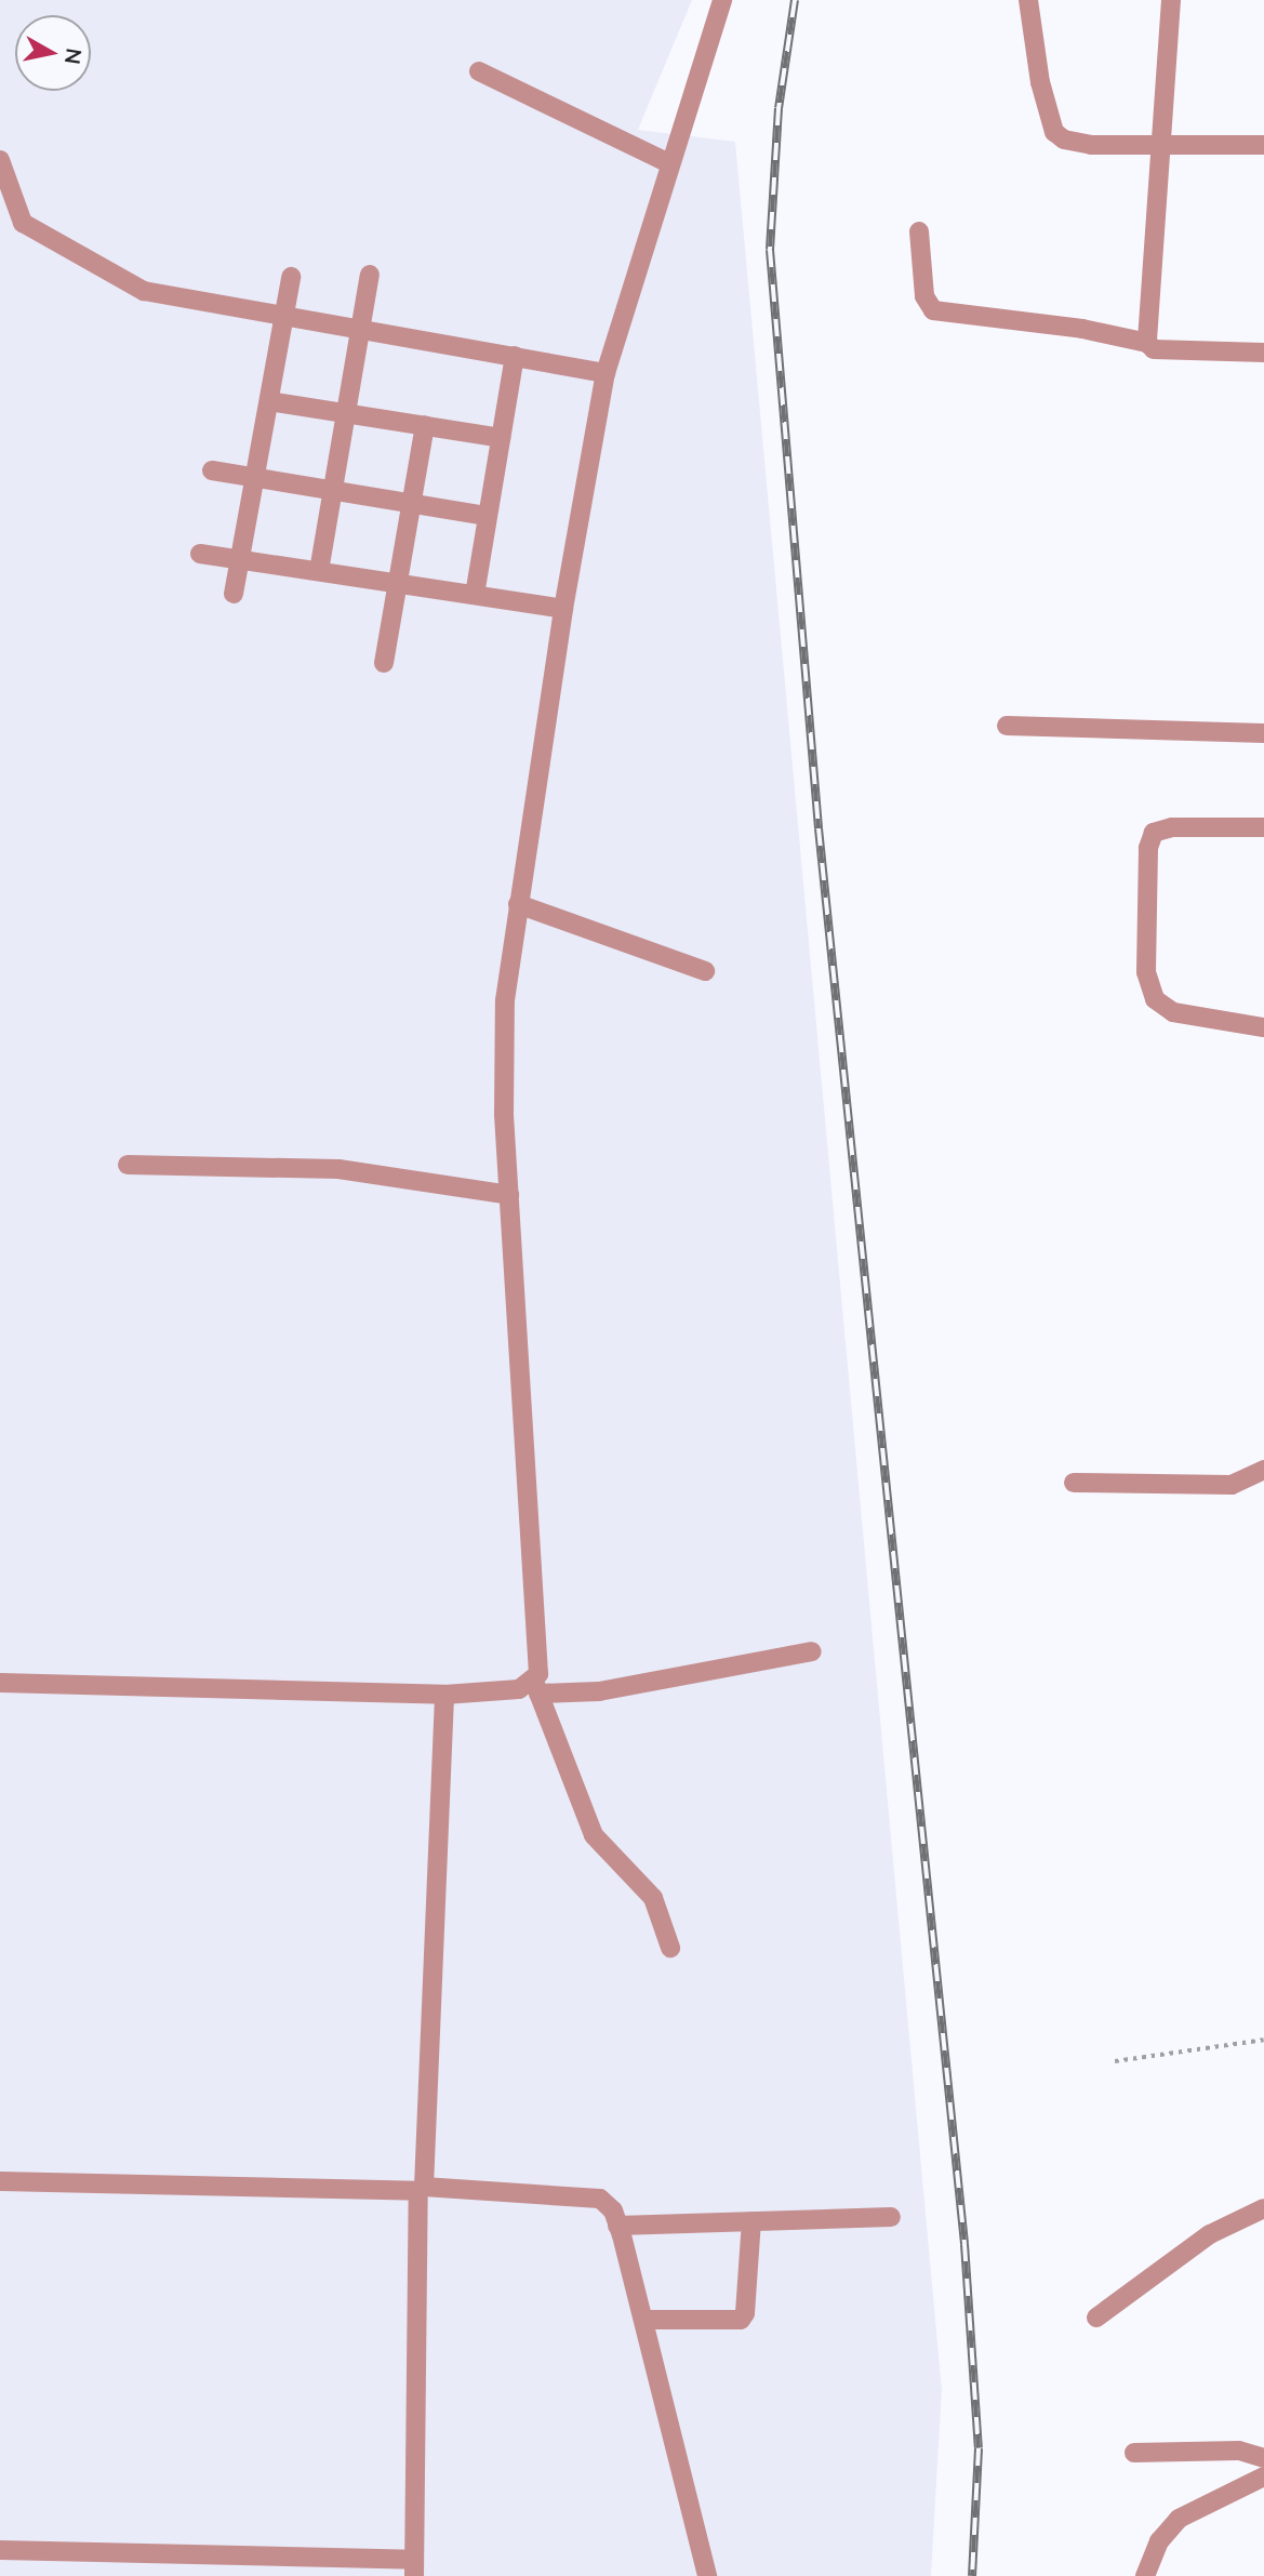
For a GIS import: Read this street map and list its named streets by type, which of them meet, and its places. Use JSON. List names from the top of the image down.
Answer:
{
  "north": "right"
}
